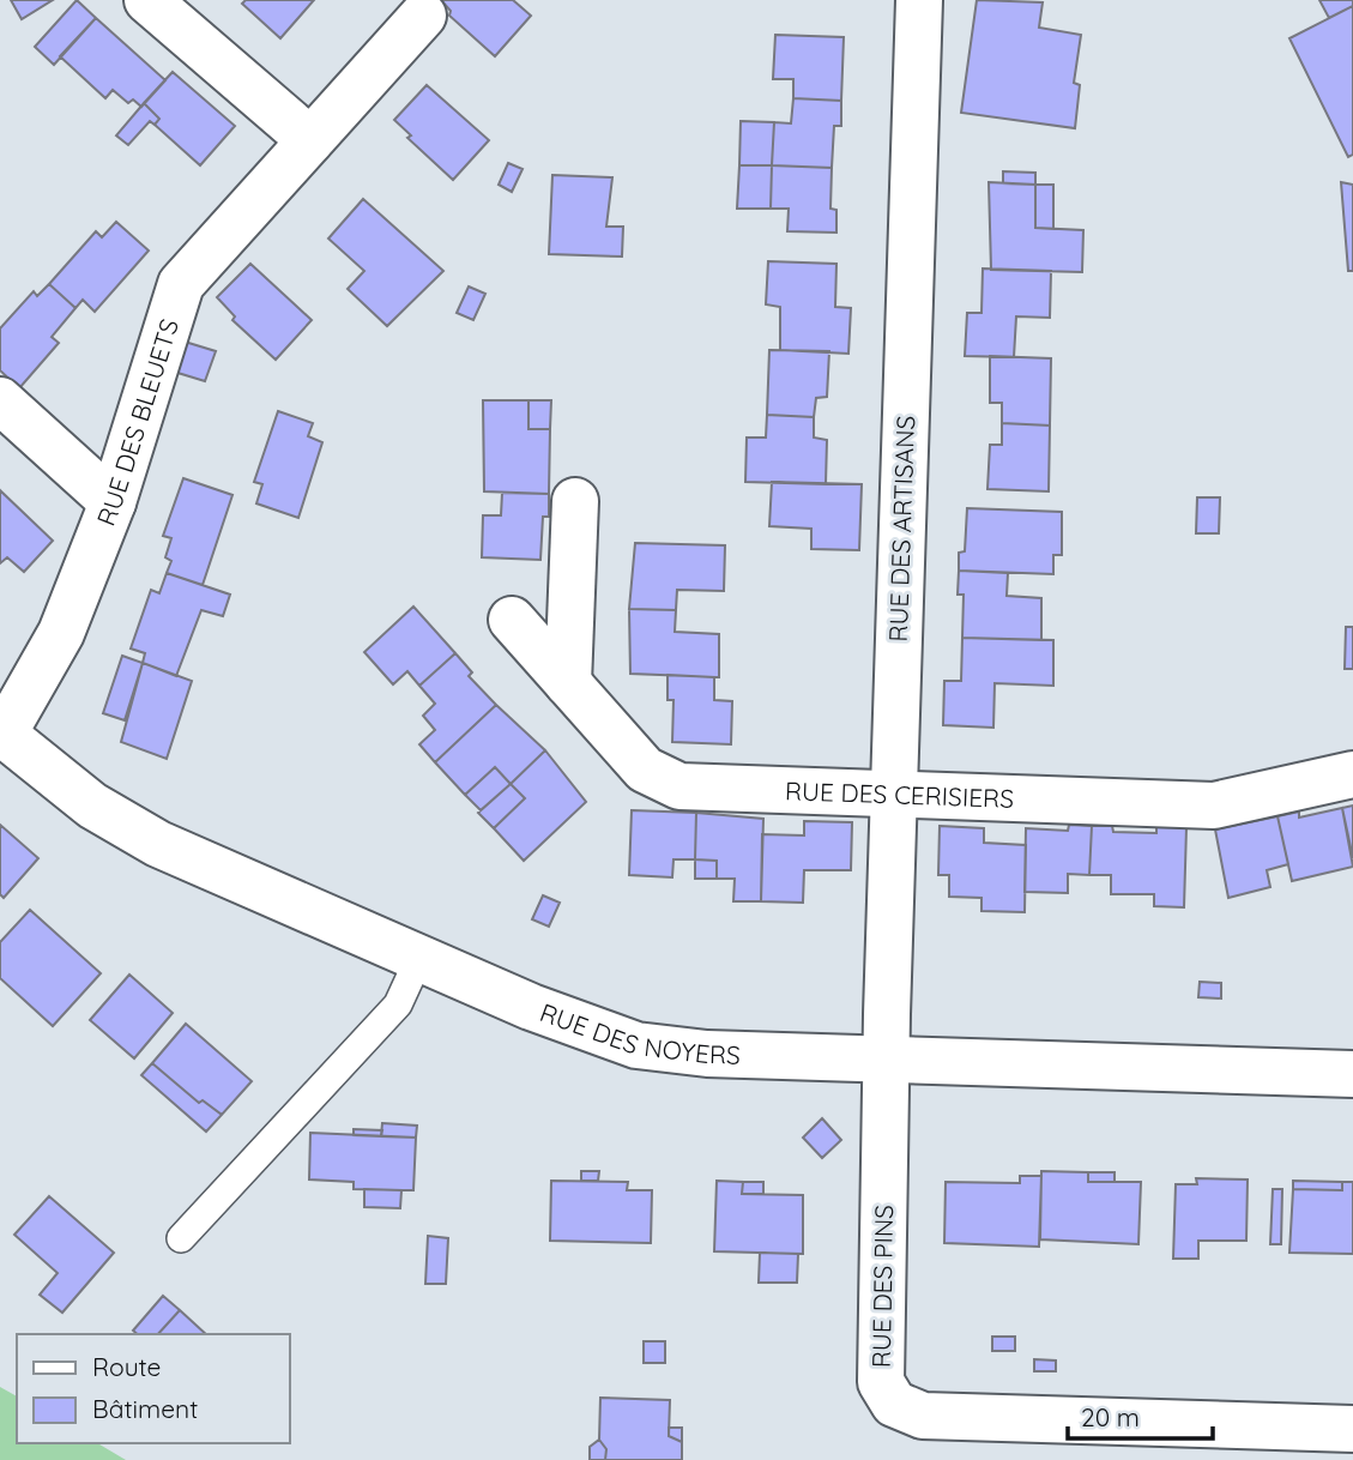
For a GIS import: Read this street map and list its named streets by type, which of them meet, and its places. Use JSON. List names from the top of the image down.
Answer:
{
  "streets": {
    "street": [
      "RUE DES BLEUETS",
      "RUE DES ARTISANS",
      "RUE DES CERISIERS",
      "RUE DES NOYERS",
      "RUE DES PINS"
    ]
  },
  "crossings": [
    ["RUE DES BLEUETS", "RUE DES NOYERS"],
    ["RUE DES ARTISANS", "RUE DES CERISIERS"],
    ["RUE DES ARTISANS", "RUE DES NOYERS"],
    ["RUE DES ARTISANS", "RUE DES PINS"],
    ["RUE DES NOYERS", "RUE DES PINS"]
  ],
  "legend": ["Route", "Bâtiment"],
  "scale_bar": "20 m"
}
